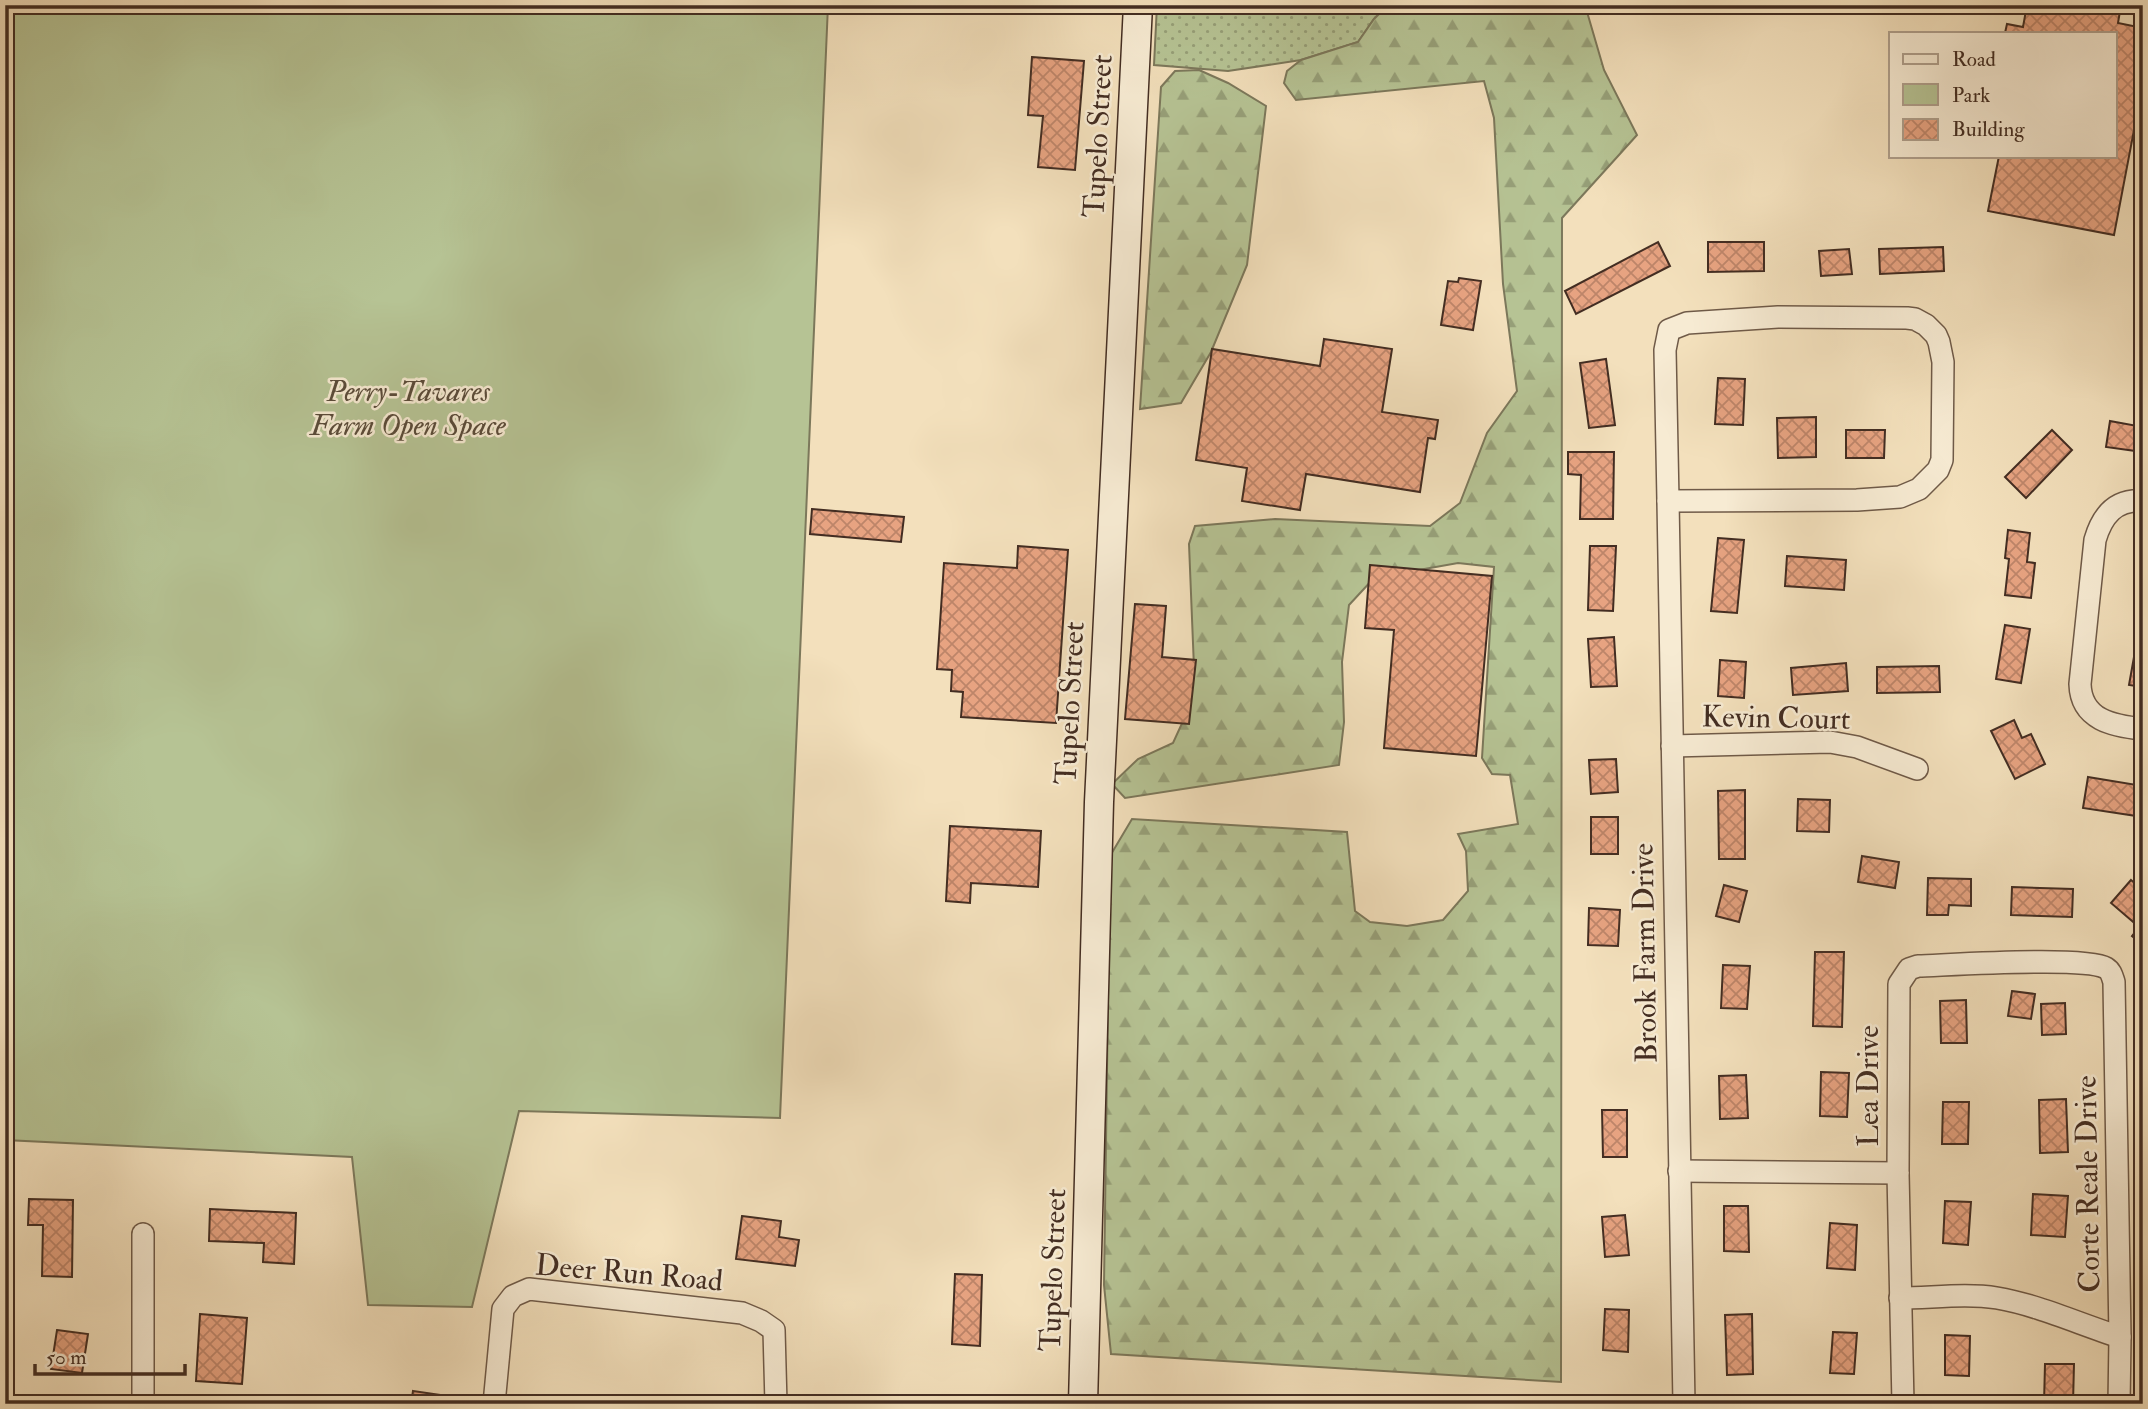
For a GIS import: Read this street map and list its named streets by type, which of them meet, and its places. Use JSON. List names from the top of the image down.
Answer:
{
  "streets": {
    "main road": ["Tupelo Street"],
    "street": [
      "Kevin Court",
      "Brook Farm Drive",
      "Lea Drive",
      "Corte Reale Drive",
      "Deer Run Road"
    ]
  },
  "crossings": [
    ["Kevin Court", "Brook Farm Drive"],
    ["Lea Drive", "Corte Reale Drive"]
  ],
  "parks": ["Perry-Tavares Farm Open Space"],
  "legend": ["Road", "Park", "Building"],
  "scale_bar": "50 m"
}
